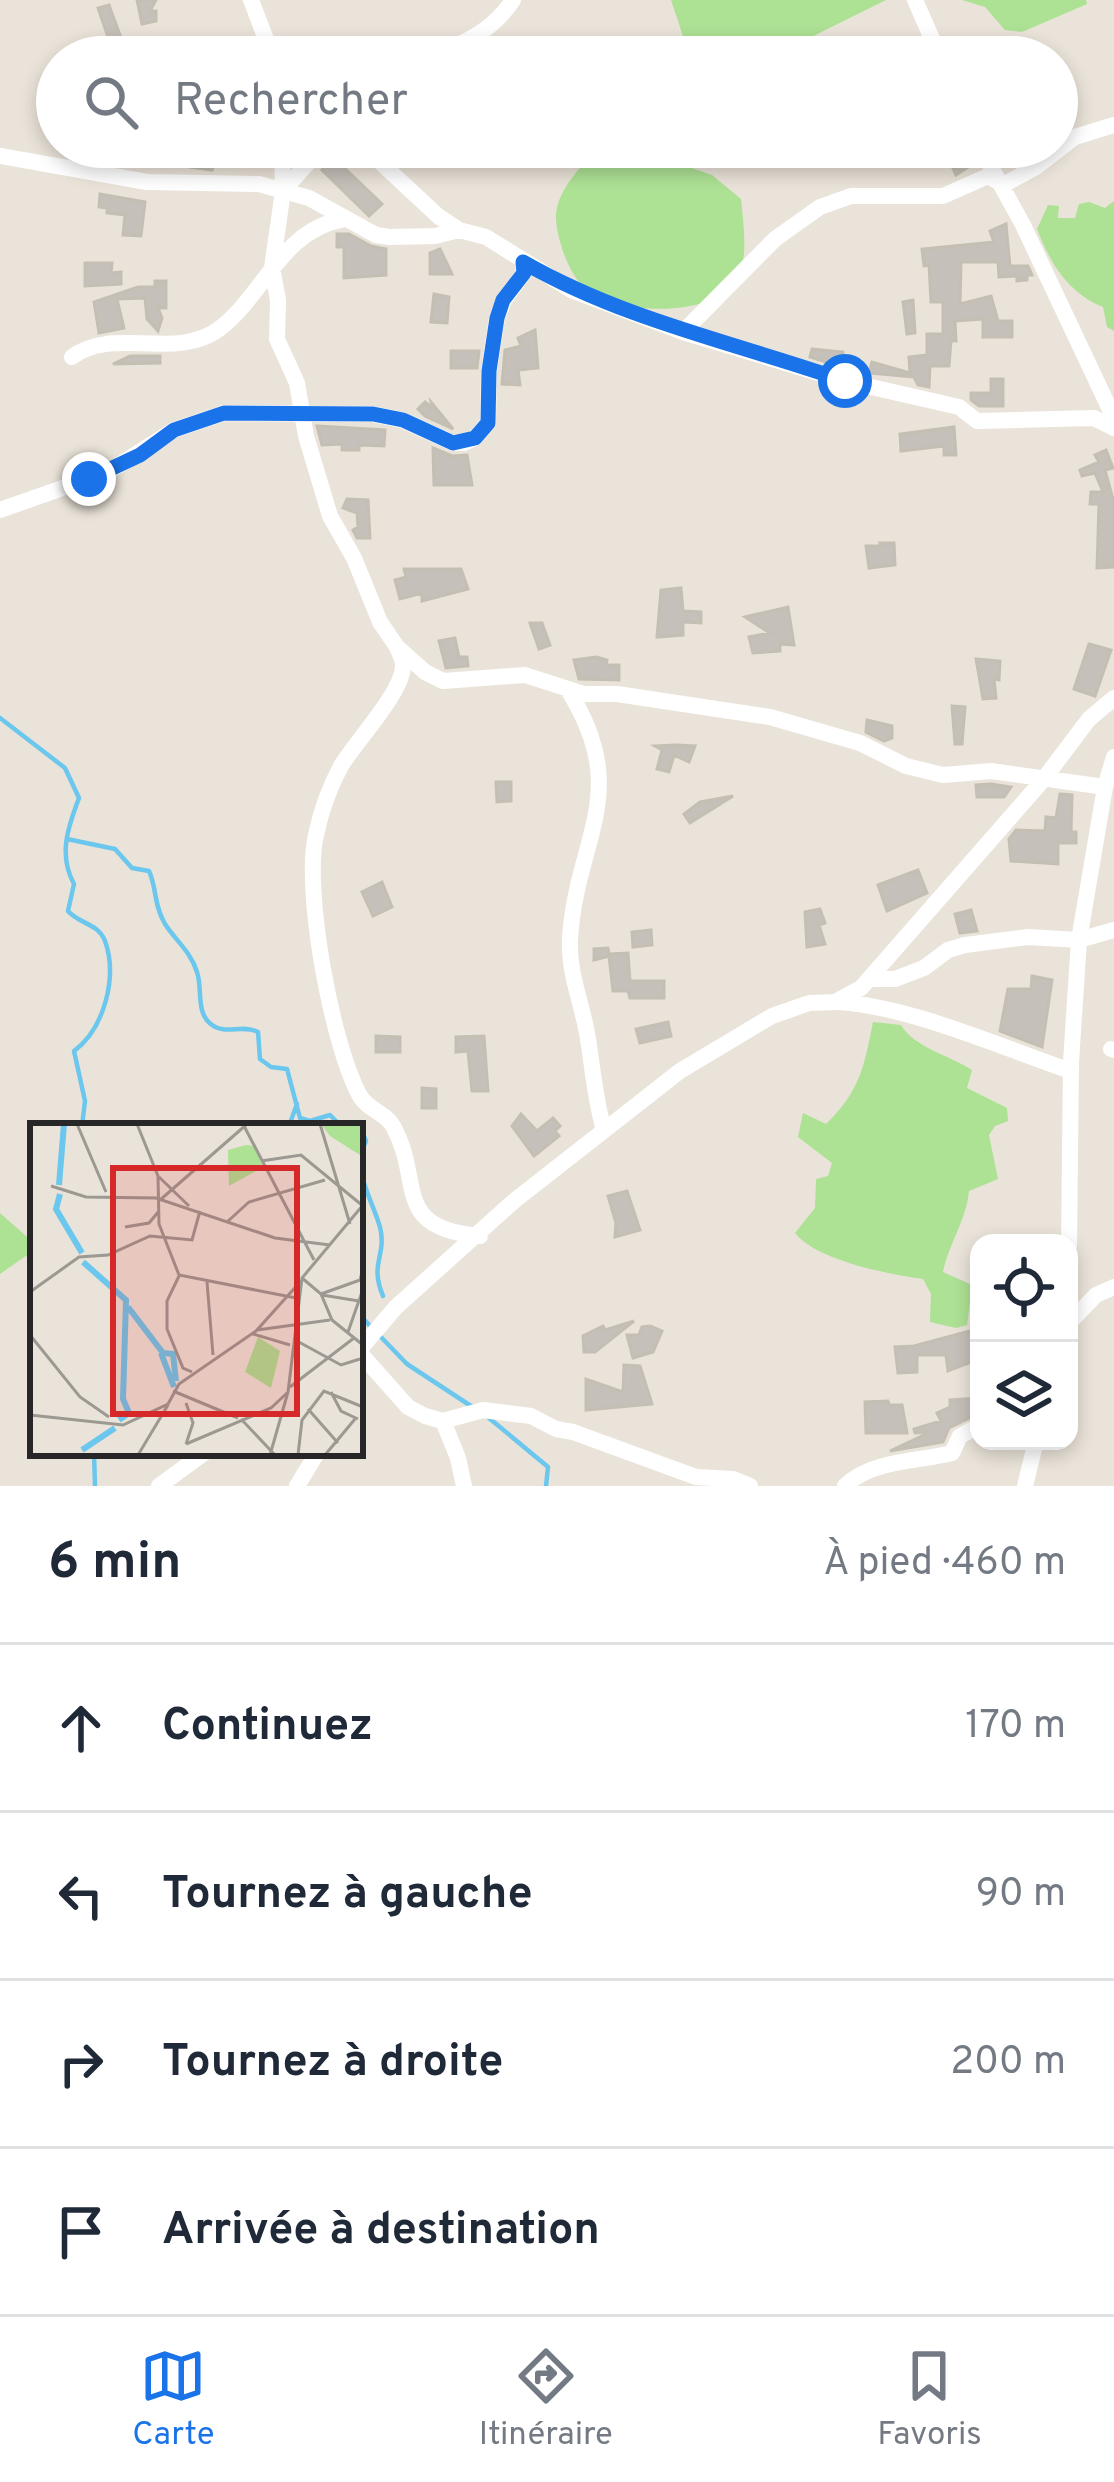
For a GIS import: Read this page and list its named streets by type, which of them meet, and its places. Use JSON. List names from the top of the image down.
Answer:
{
  "page": {
    "search": "Rechercher",
    "heading": ["6 min", "À pied · 460 m"],
    "list": [
      ["Continuez", "170 m"],
      ["Tournez à gauche", "90 m"],
      ["Tournez à droite", "200 m"],
      "Arrivée à destination"
    ],
    "nav": ["Carte", "Itinéraire", "Favoris"]
  }
}
